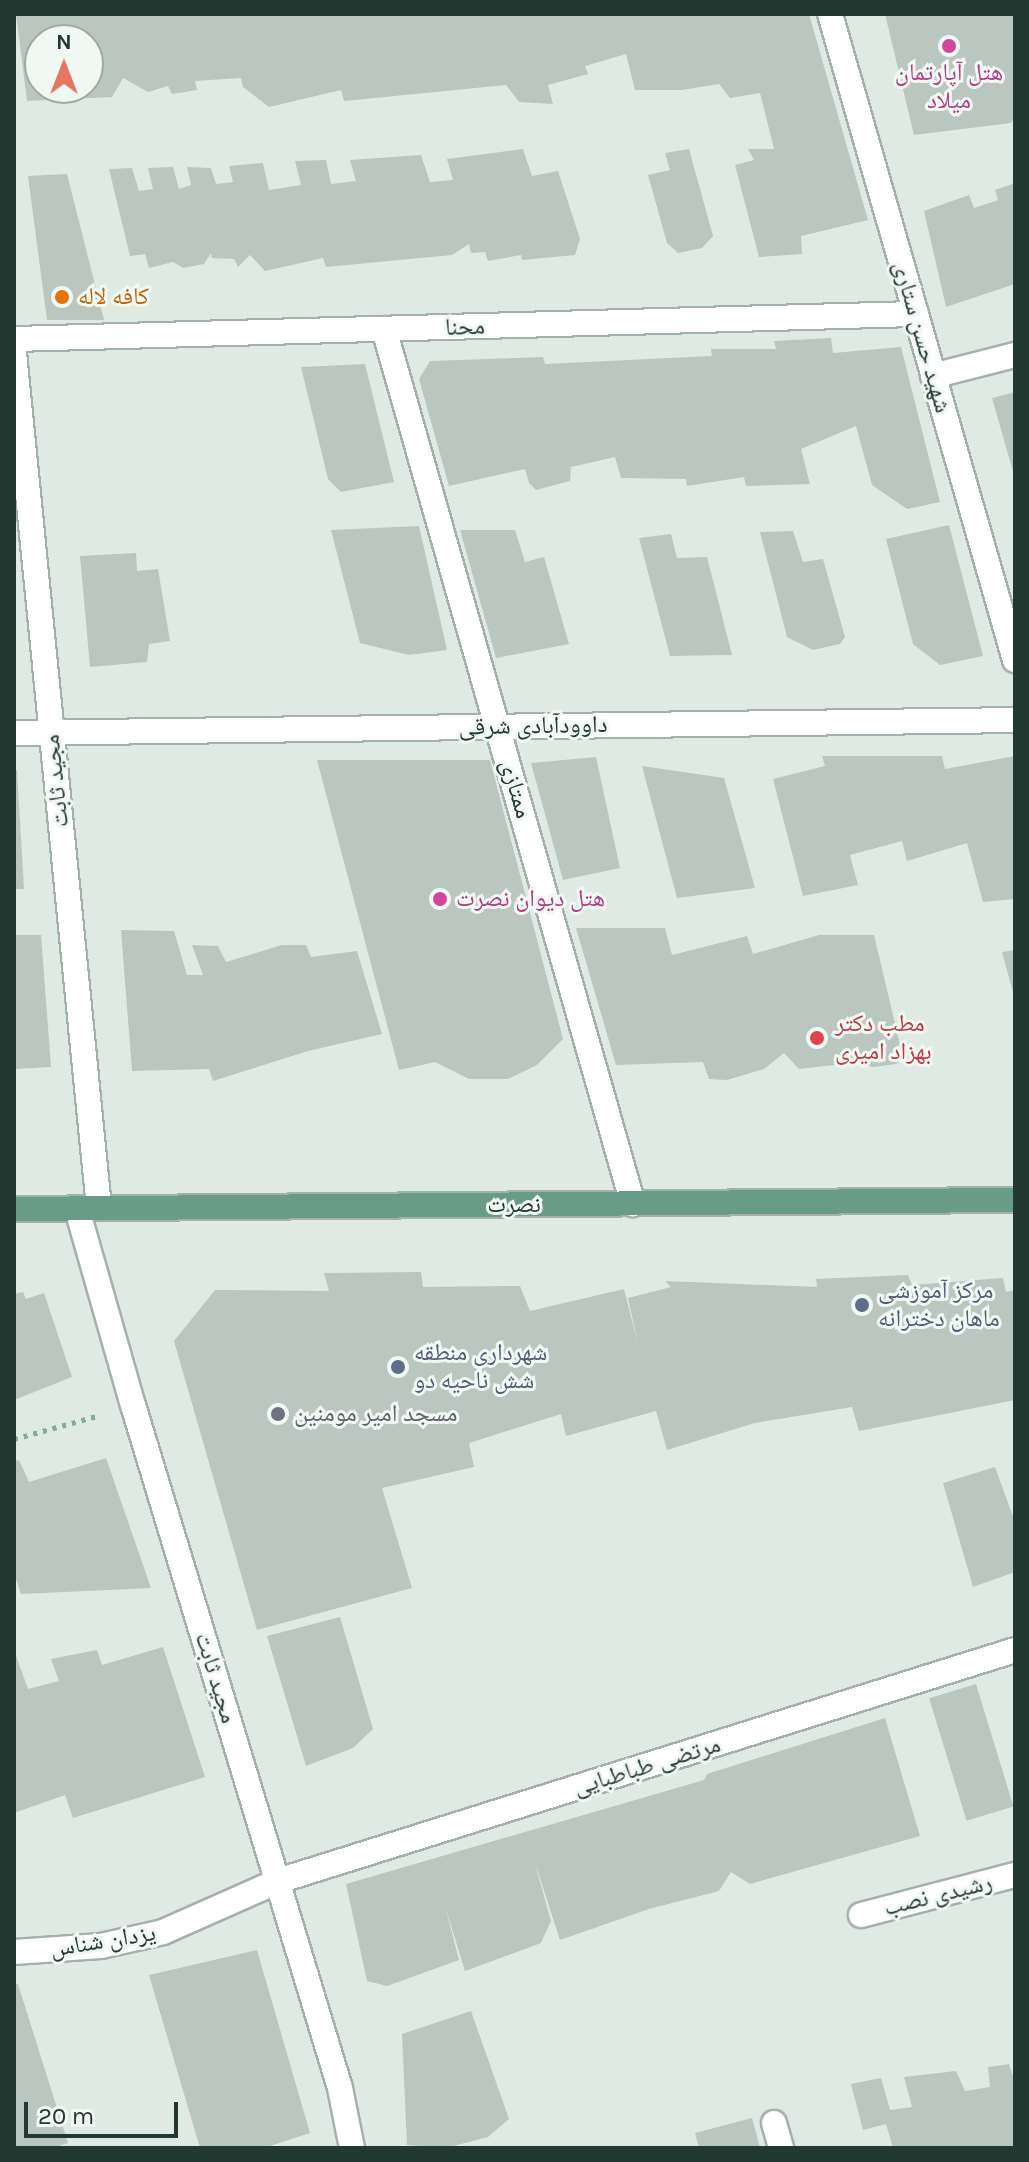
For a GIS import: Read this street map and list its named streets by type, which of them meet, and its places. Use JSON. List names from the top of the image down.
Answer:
{
  "streets": {
    "main road": ["نصرت"],
    "street": [
      "محنا",
      "شهید حسن ستاری",
      "داوودآبادی شرقی",
      "مجید ثابت",
      "ممتازی",
      "مرتضی طباطبایی",
      "رشیدی نصب",
      "یزدان شناس"
    ]
  },
  "crossings": [
    ["محنا", "شهید حسن ستاری"],
    ["محنا", "ممتازی"],
    ["داوودآبادی شرقی", "مجید ثابت"],
    ["داوودآبادی شرقی", "ممتازی"],
    ["مجید ثابت", "نصرت"],
    ["مجید ثابت", "مرتضی طباطبایی"],
    ["مجید ثابت", "یزدان شناس"],
    ["ممتازی", "نصرت"],
    ["مرتضی طباطبایی", "یزدان شناس"]
  ],
  "places": [
    "هتل آپارتمان میلاد",
    "کافه لاله",
    "هتل دیوان نصرت",
    "مطب دکتر بهزاد امیری",
    "مرکز آموزشی ماهان دخترانه",
    "شهرداری منطقه شش ناحیه دو",
    "مسجد امیر مومنین"
  ],
  "scale_bar": "20 m",
  "north": "top"
}
